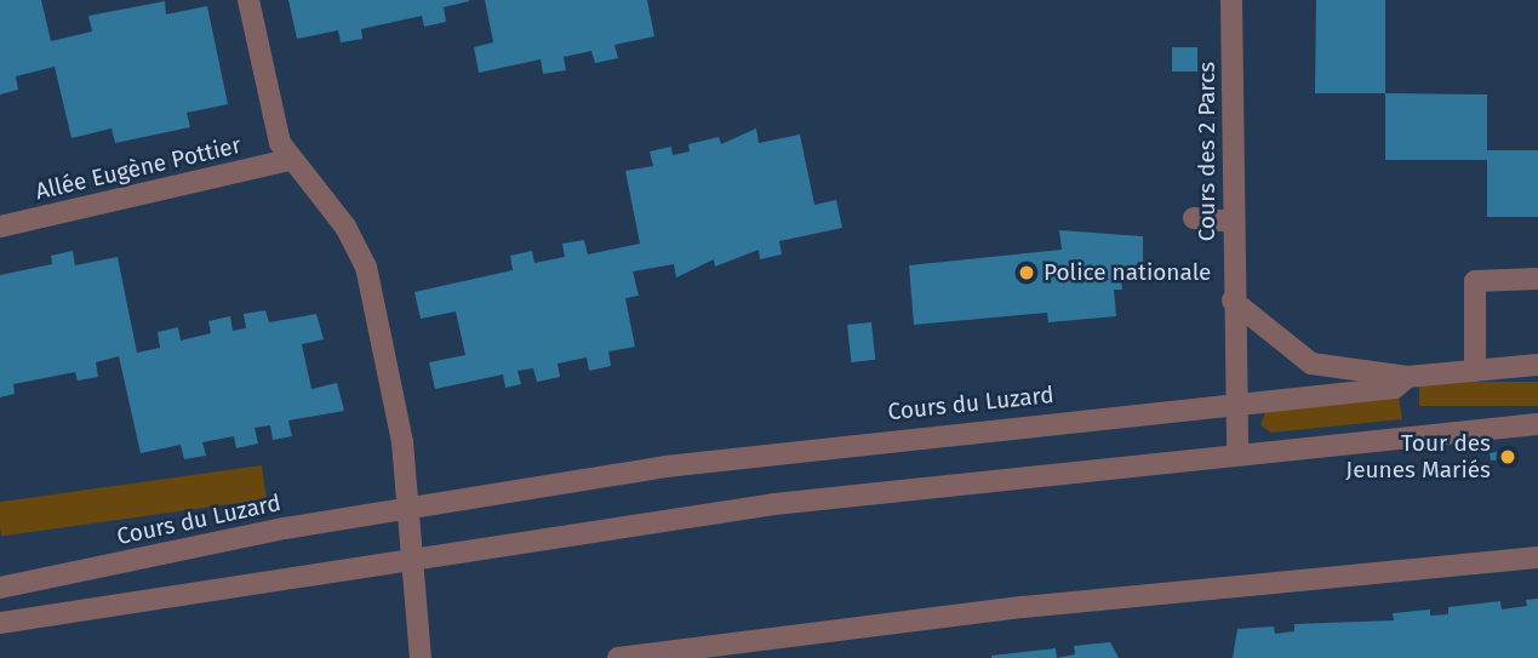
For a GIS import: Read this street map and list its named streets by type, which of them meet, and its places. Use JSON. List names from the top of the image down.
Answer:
{
  "streets": {
    "street": ["Cours des 2 Parcs", "Allée Eugène Pottier", "Cours du Luzard"]
  },
  "crossings": [
    ["Cours des 2 Parcs", "Cours du Luzard"]
  ],
  "places": ["Police nationale", "Tour des Jeunes Mariés"]
}
